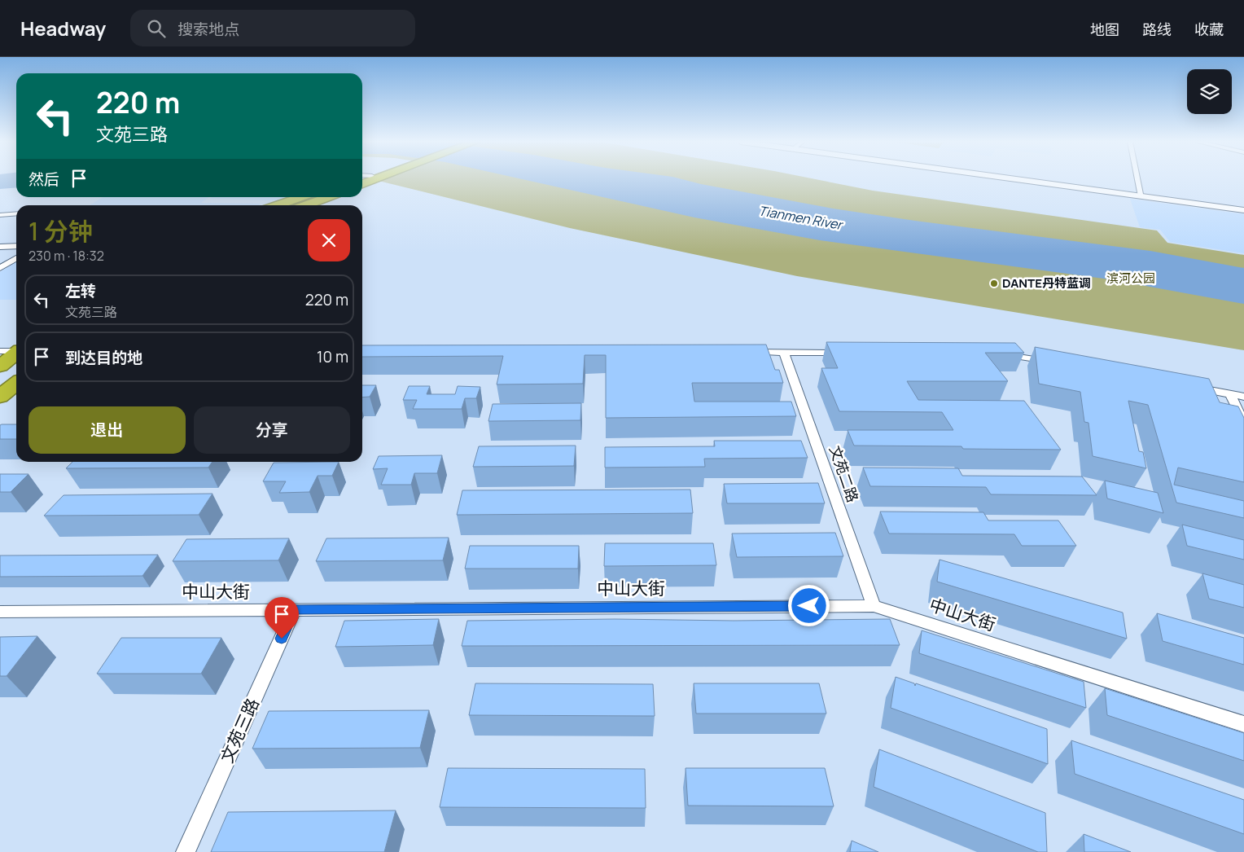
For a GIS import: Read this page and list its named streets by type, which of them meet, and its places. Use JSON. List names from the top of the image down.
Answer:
{
  "streets": {
    "street": ["文苑二路", "中山大街", "文苑三路"]
  },
  "crossings": [
    ["文苑二路", "中山大街"],
    ["中山大街", "文苑三路"]
  ],
  "water": ["Tianmen River"],
  "parks": ["滨河公园"],
  "places": ["DANTE丹特蓝调"],
  "page": {
    "header": "Headway",
    "search": "搜索地点",
    "nav": ["地图", "路线", "收藏"],
    "turn": ["220 m", "文苑三路"],
    "then": "然后",
    "heading": ["1 分钟", "230 m · 18:32"],
    "list": [
      {
        "name": "左转",
        "note": "文苑三路",
        "value": "220 m"
      },
      {
        "name": "到达目的地",
        "value": "10 m"
      }
    ],
    "buttons": ["退出", "分享"]
  }
}
